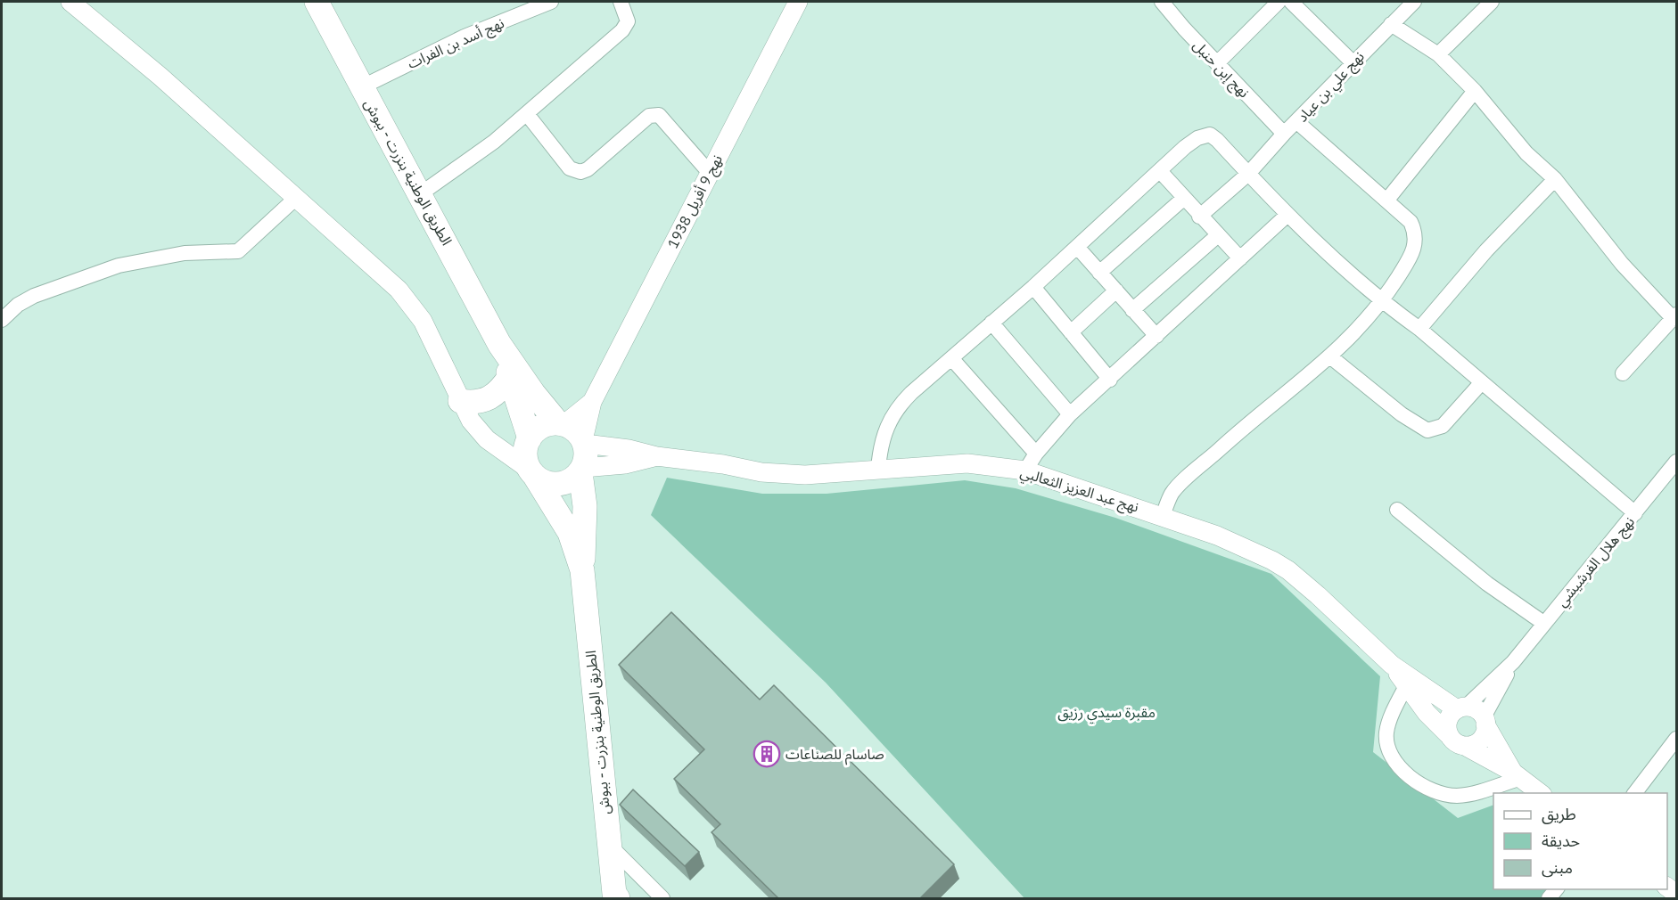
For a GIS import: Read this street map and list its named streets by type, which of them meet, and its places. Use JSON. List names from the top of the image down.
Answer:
{
  "streets": {
    "main road": ["الطريق الوطنية بنزرت - ببوش"],
    "street": [
      "نهج أسد بن الفرات",
      "نهج إبن حنبل",
      "نهج علي بن عياد",
      "نهج 9 أفريل 1938",
      "نهج عبد العزيز الثعالبي",
      "نهج هلال الفرشيشي"
    ]
  },
  "crossings": [
    ["نهج أسد بن الفرات", "الطريق الوطنية بنزرت - ببوش"],
    ["نهج إبن حنبل", "نهج علي بن عياد"],
    ["الطريق الوطنية بنزرت - ببوش", "نهج عبد العزيز الثعالبي"],
    ["نهج عبد العزيز الثعالبي", "نهج هلال الفرشيشي"]
  ],
  "parks": ["مقبرة سيدي رزيق"],
  "places": {
    "building": ["صاسام للصناعات"]
  },
  "legend": ["طريق", "حديقة", "مبنى"]
}
